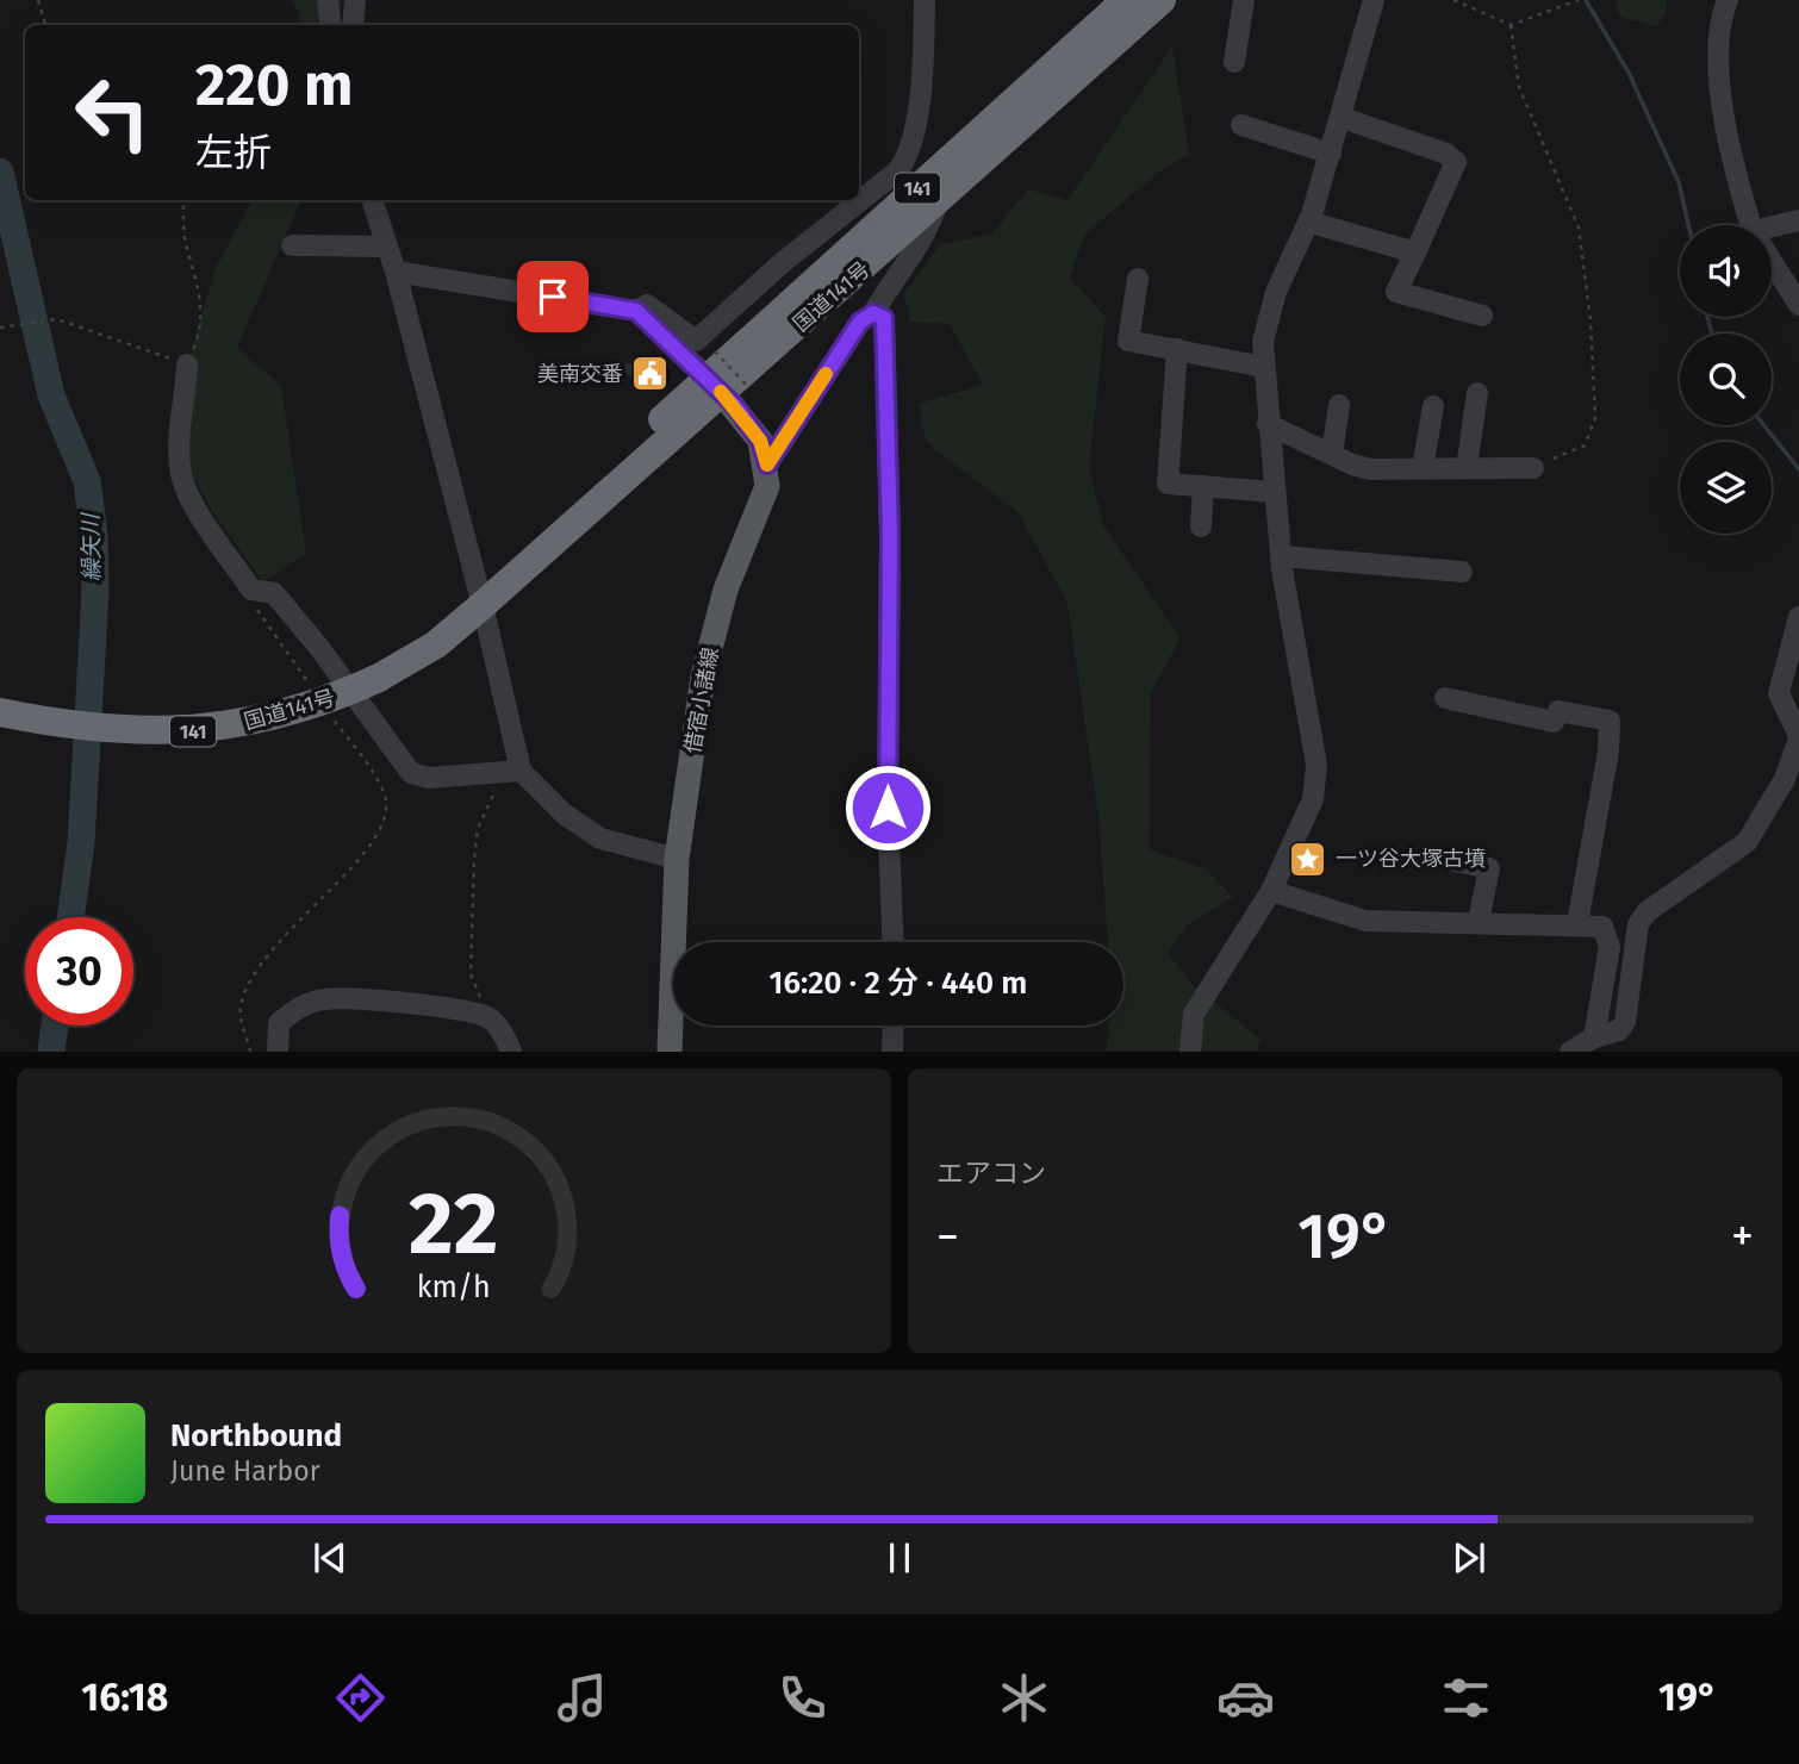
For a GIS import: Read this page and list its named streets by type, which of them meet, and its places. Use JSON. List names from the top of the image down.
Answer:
{
  "streets": {
    "highway": ["141", "国道141号"],
    "main road": ["借宿小諸線"]
  },
  "water": ["繰矢川"],
  "places": {
    "public building": ["美南交番"],
    "place": ["一ツ谷大塚古墳"]
  },
  "page": {
    "turn": ["220 m", "左折"],
    "limit": "30",
    "trip": "16:20 · 2 分 · 440 m",
    "tile": "エアコン",
    "heat": ["−", "19°", "+"],
    "song": ["Northbound", "June Harbor"],
    "tabs": ["16:18", "19°"],
    "gauge": ["22", "km/h"]
  }
}
